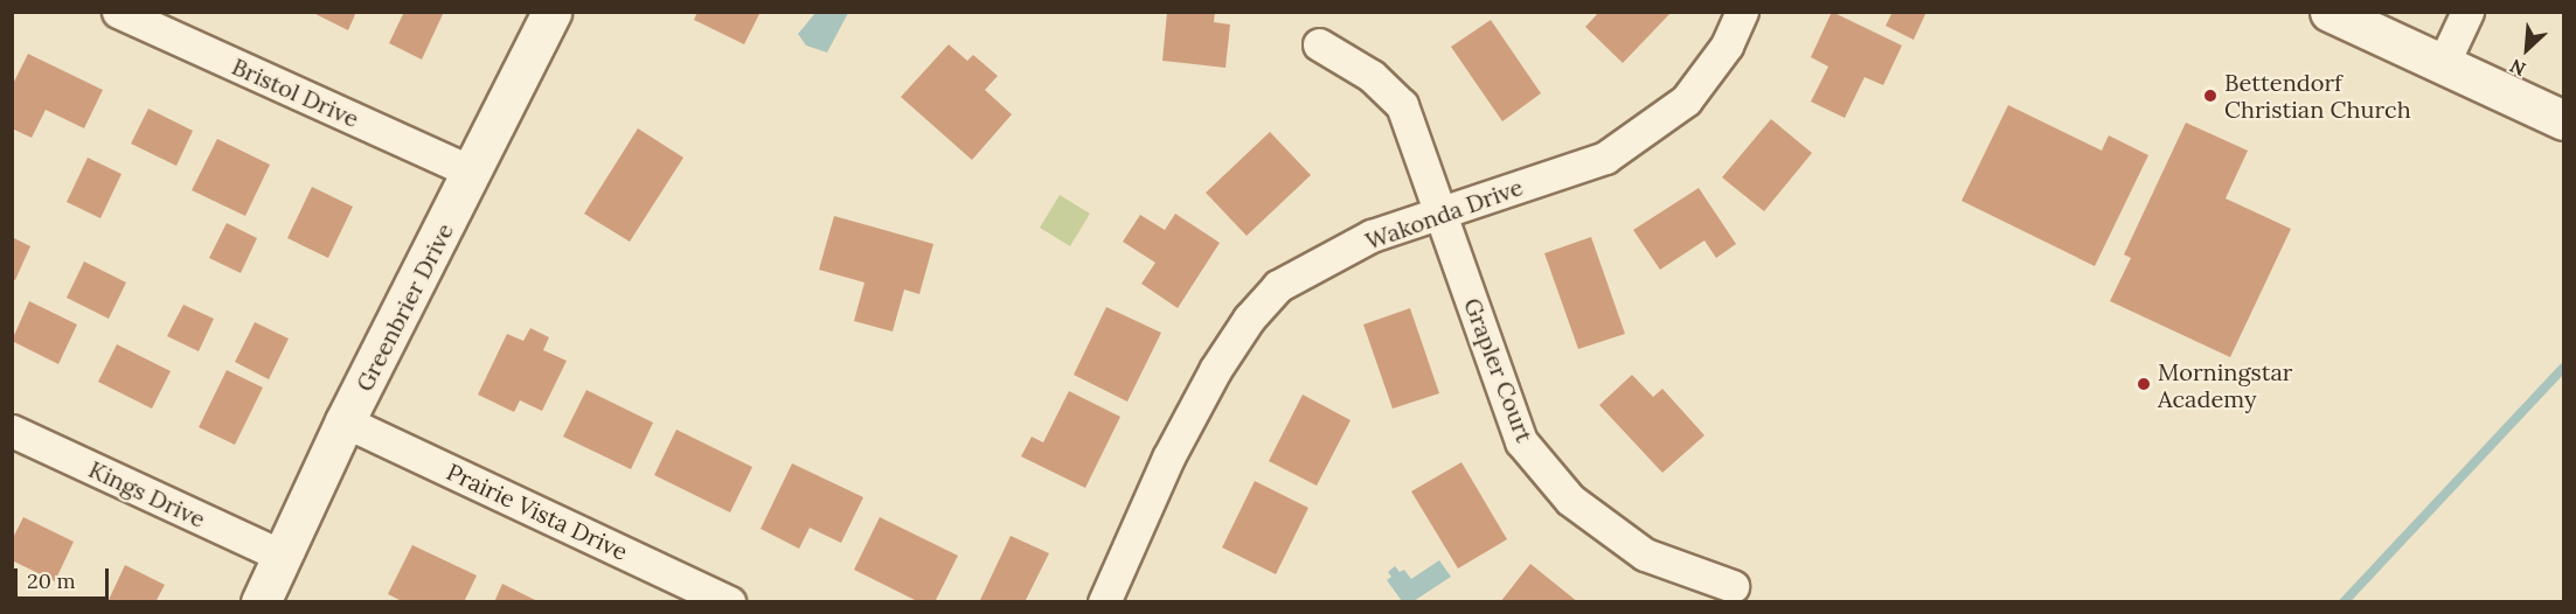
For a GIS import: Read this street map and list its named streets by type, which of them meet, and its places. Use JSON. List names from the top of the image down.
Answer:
{
  "streets": {
    "street": [
      "Bristol Drive",
      "Wakonda Drive",
      "Greenbrier Drive",
      "Grapler Court",
      "Kings Drive",
      "Prairie Vista Drive"
    ]
  },
  "crossings": [
    ["Bristol Drive", "Greenbrier Drive"],
    ["Wakonda Drive", "Grapler Court"],
    ["Greenbrier Drive", "Kings Drive"],
    ["Greenbrier Drive", "Prairie Vista Drive"]
  ],
  "places": ["Bettendorf Christian Church", "Morningstar Academy"],
  "scale_bar": "20 m",
  "north": "bottom left"
}
